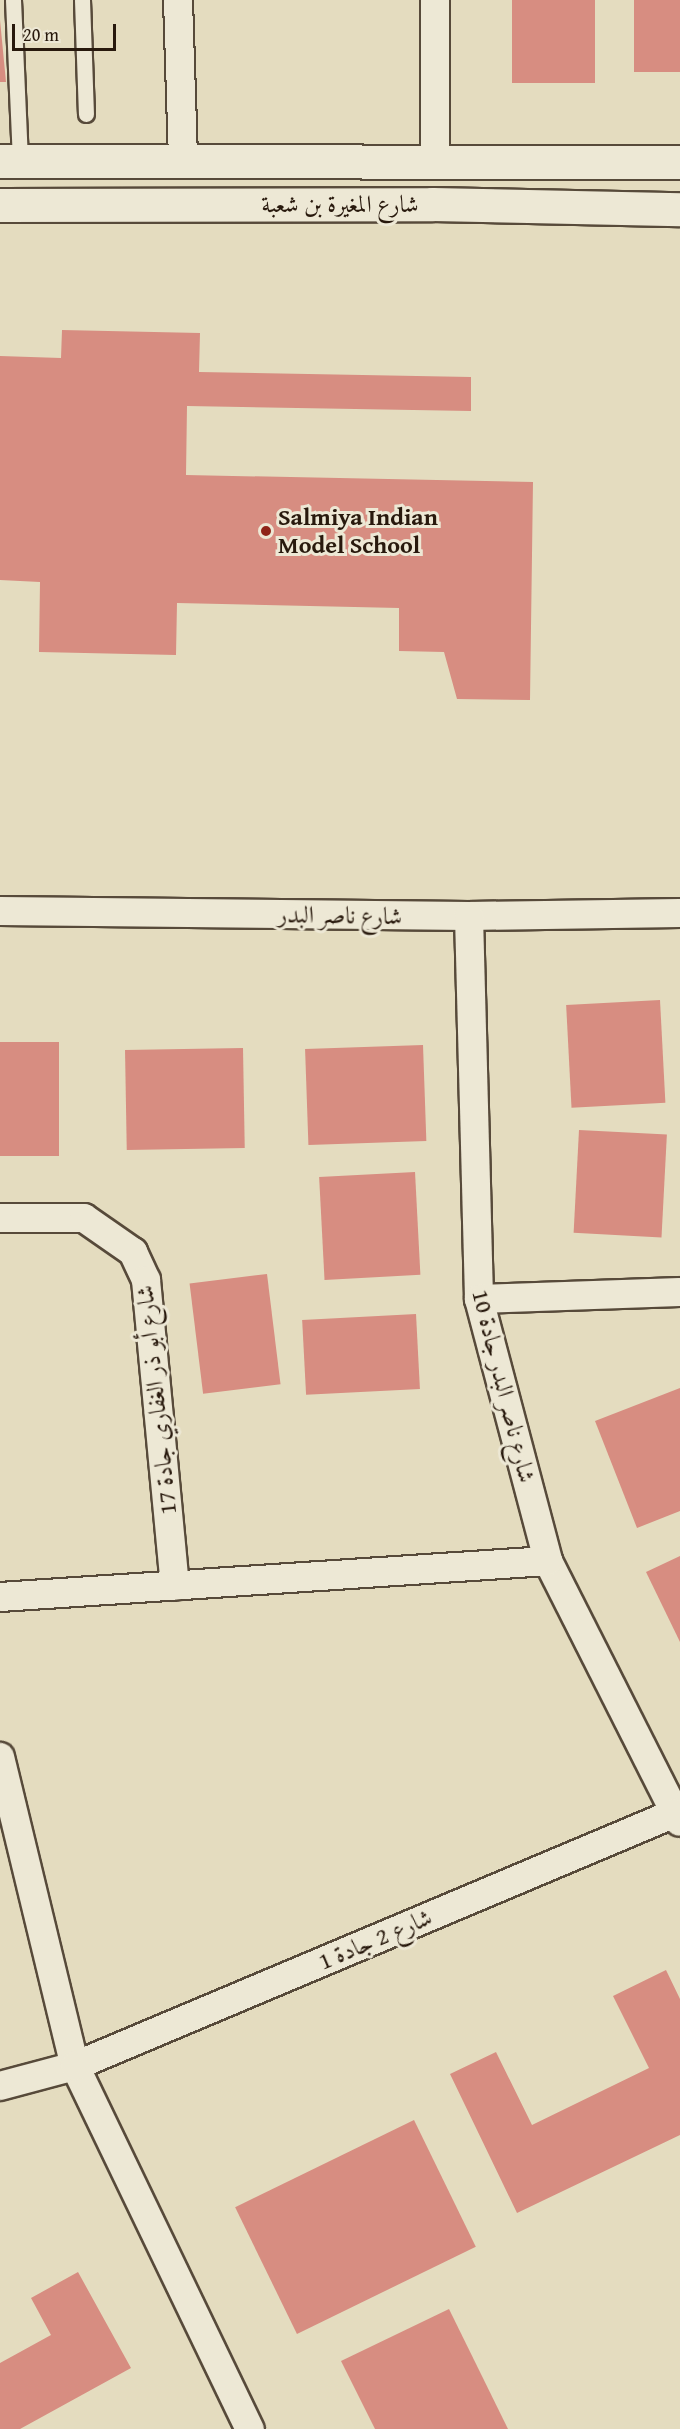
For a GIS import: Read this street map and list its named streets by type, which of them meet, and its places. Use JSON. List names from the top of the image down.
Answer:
{
  "streets": {
    "main road": ["شارع المغيرة بن شعبة"],
    "street": [
      "شارع ناصر البدر",
      "شارع ناصر البدر جادة 10",
      "شارع أبو ذر الغفاري جادة 17",
      "شارع 2 جادة 1"
    ]
  },
  "crossings": [
    ["شارع ناصر البدر", "شارع ناصر البدر جادة 10"],
    ["شارع ناصر البدر جادة 10", "شارع 2 جادة 1"]
  ],
  "places": ["Salmiya Indian Model School"],
  "scale_bar": "20 m"
}
